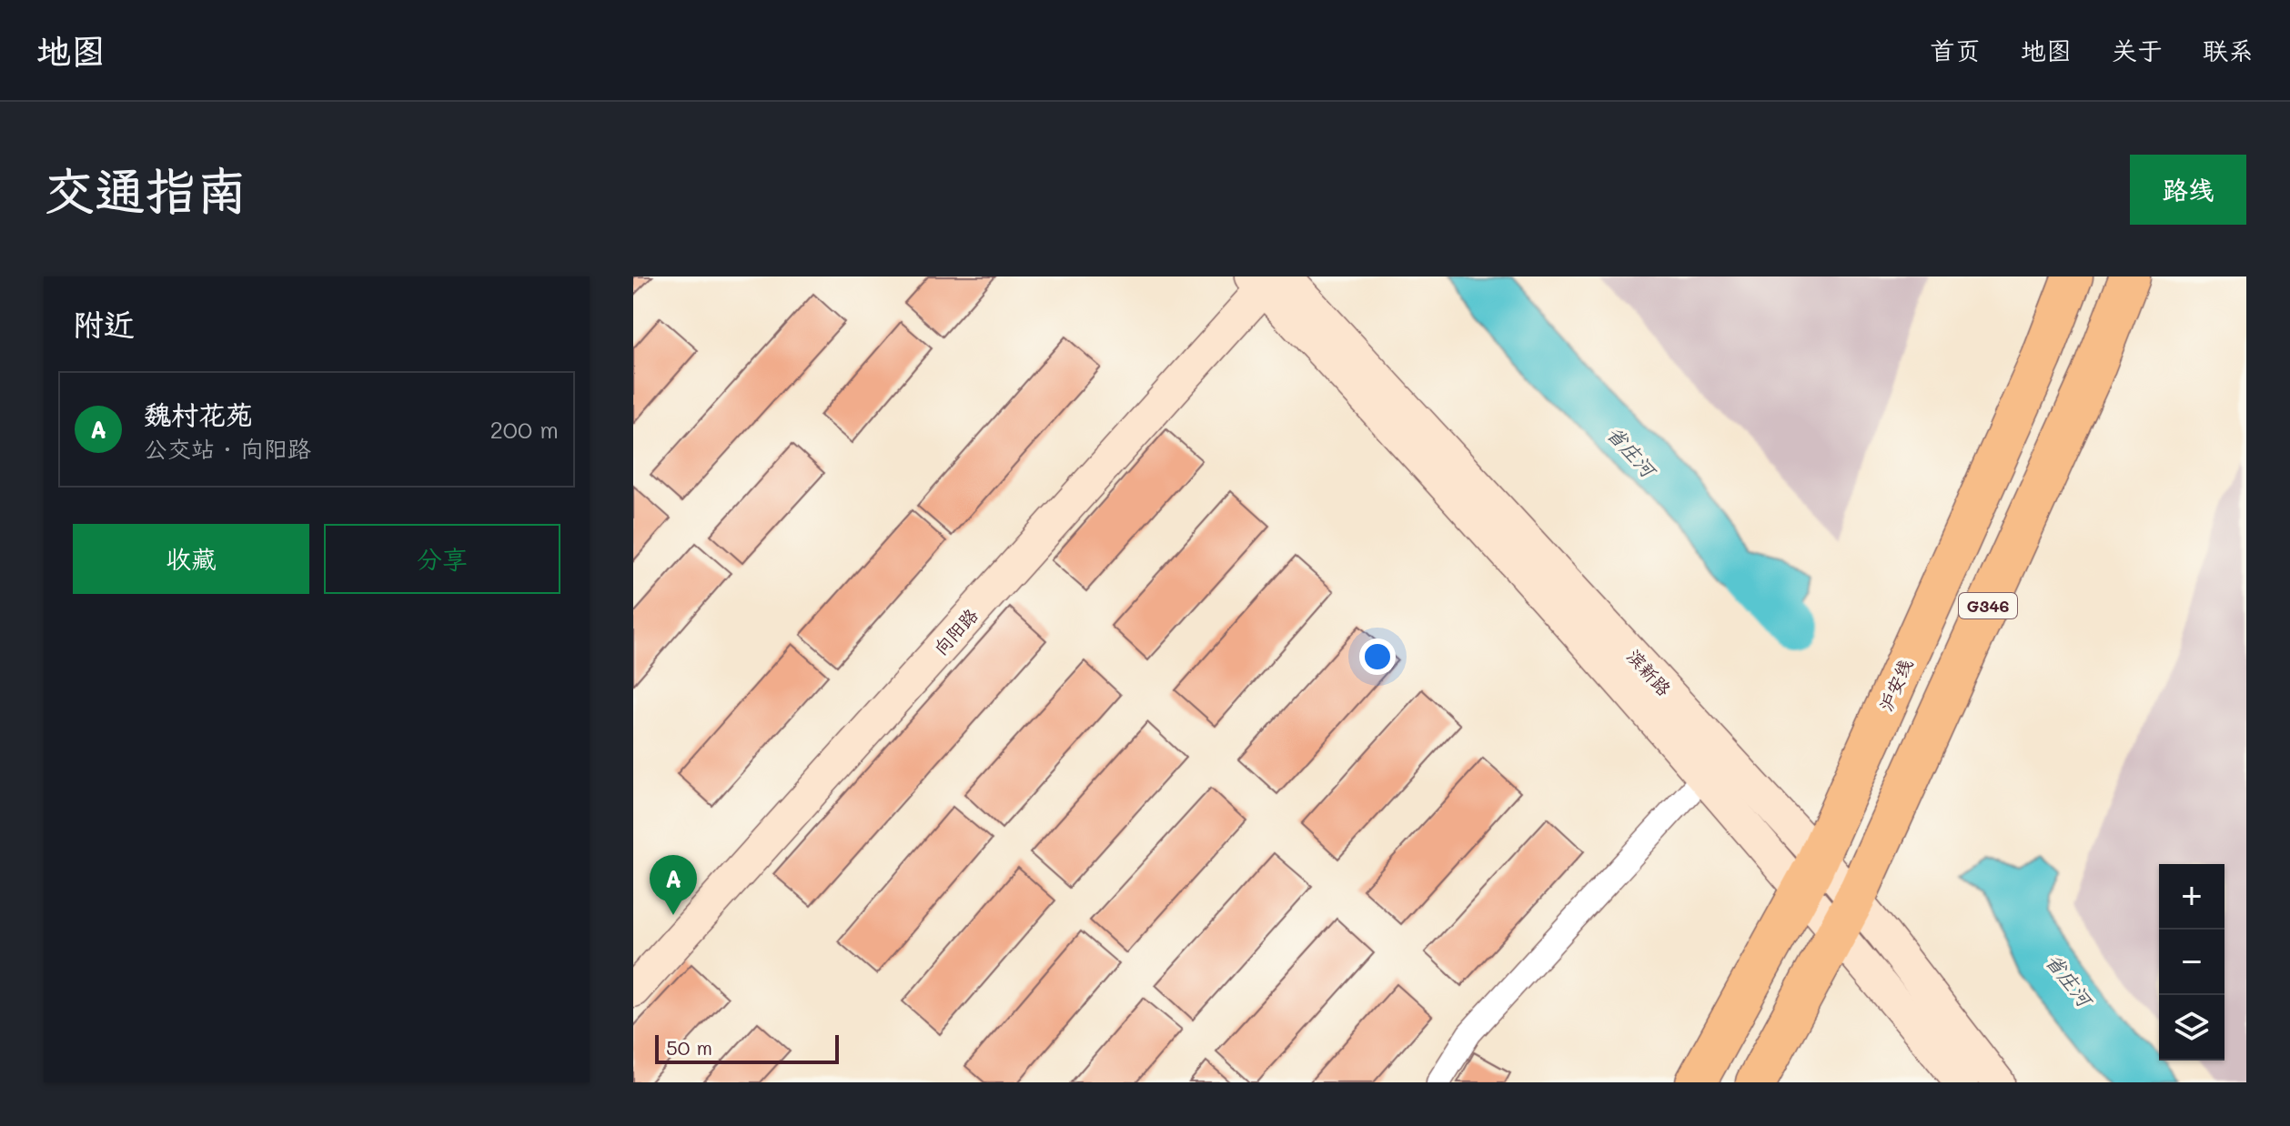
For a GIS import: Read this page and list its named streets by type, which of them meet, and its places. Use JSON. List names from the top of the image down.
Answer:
{
  "streets": {
    "highway": ["G346", "沪安线"],
    "main road": ["向阳路", "滨新路"]
  },
  "crossings": [
    ["G346", "滨新路"],
    ["向阳路", "滨新路"],
    ["滨新路", "沪安线"]
  ],
  "water": ["省庄河"],
  "scale_bar": "50 m",
  "page": {
    "header": "地图",
    "nav": [
      "首页",
      "地图",
      "关于",
      "联系"
    ],
    "buttons": [
      "路线",
      ["收藏", "分享"]
    ],
    "title": "交通指南",
    "heading": "附近",
    "list": [
      {
        "mark": "A",
        "name": "魏村花苑",
        "note": "公交站 · 向阳路",
        "value": "200 m"
      }
    ],
    "pins": "A",
    "map_buttons": ["+", "−"],
    "scale": "50 m"
  }
}
